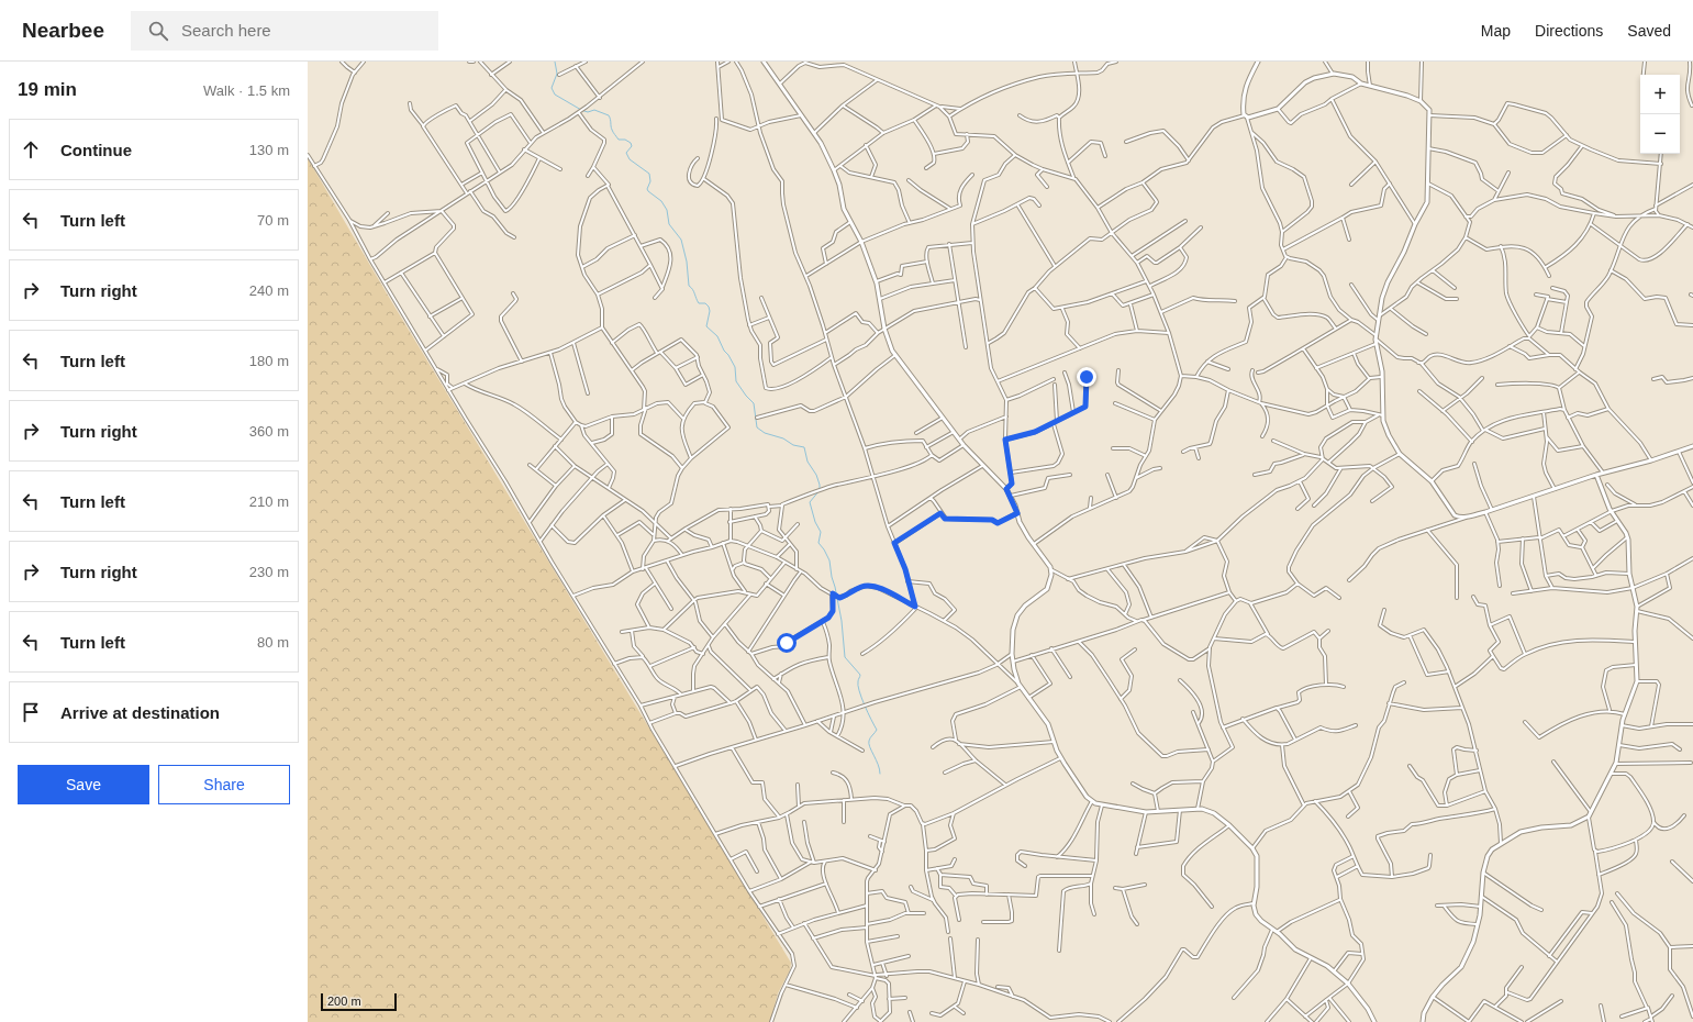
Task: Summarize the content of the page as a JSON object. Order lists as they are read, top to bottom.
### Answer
{
  "scale_bar": "200 m",
  "page": {
    "header": "Nearbee",
    "search": "Search here",
    "nav": ["Map", "Directions", "Saved"],
    "heading": ["19 min", "Walk · 1.5 km"],
    "map_buttons": ["+", "−"],
    "list": [
      ["Continue", "130 m"],
      ["Turn left", "70 m"],
      ["Turn right", "240 m"],
      ["Turn left", "180 m"],
      ["Turn right", "360 m"],
      ["Turn left", "210 m"],
      ["Turn right", "230 m"],
      ["Turn left", "80 m"],
      "Arrive at destination"
    ],
    "buttons": ["Save", "Share"],
    "scale": "200 m"
  }
}
